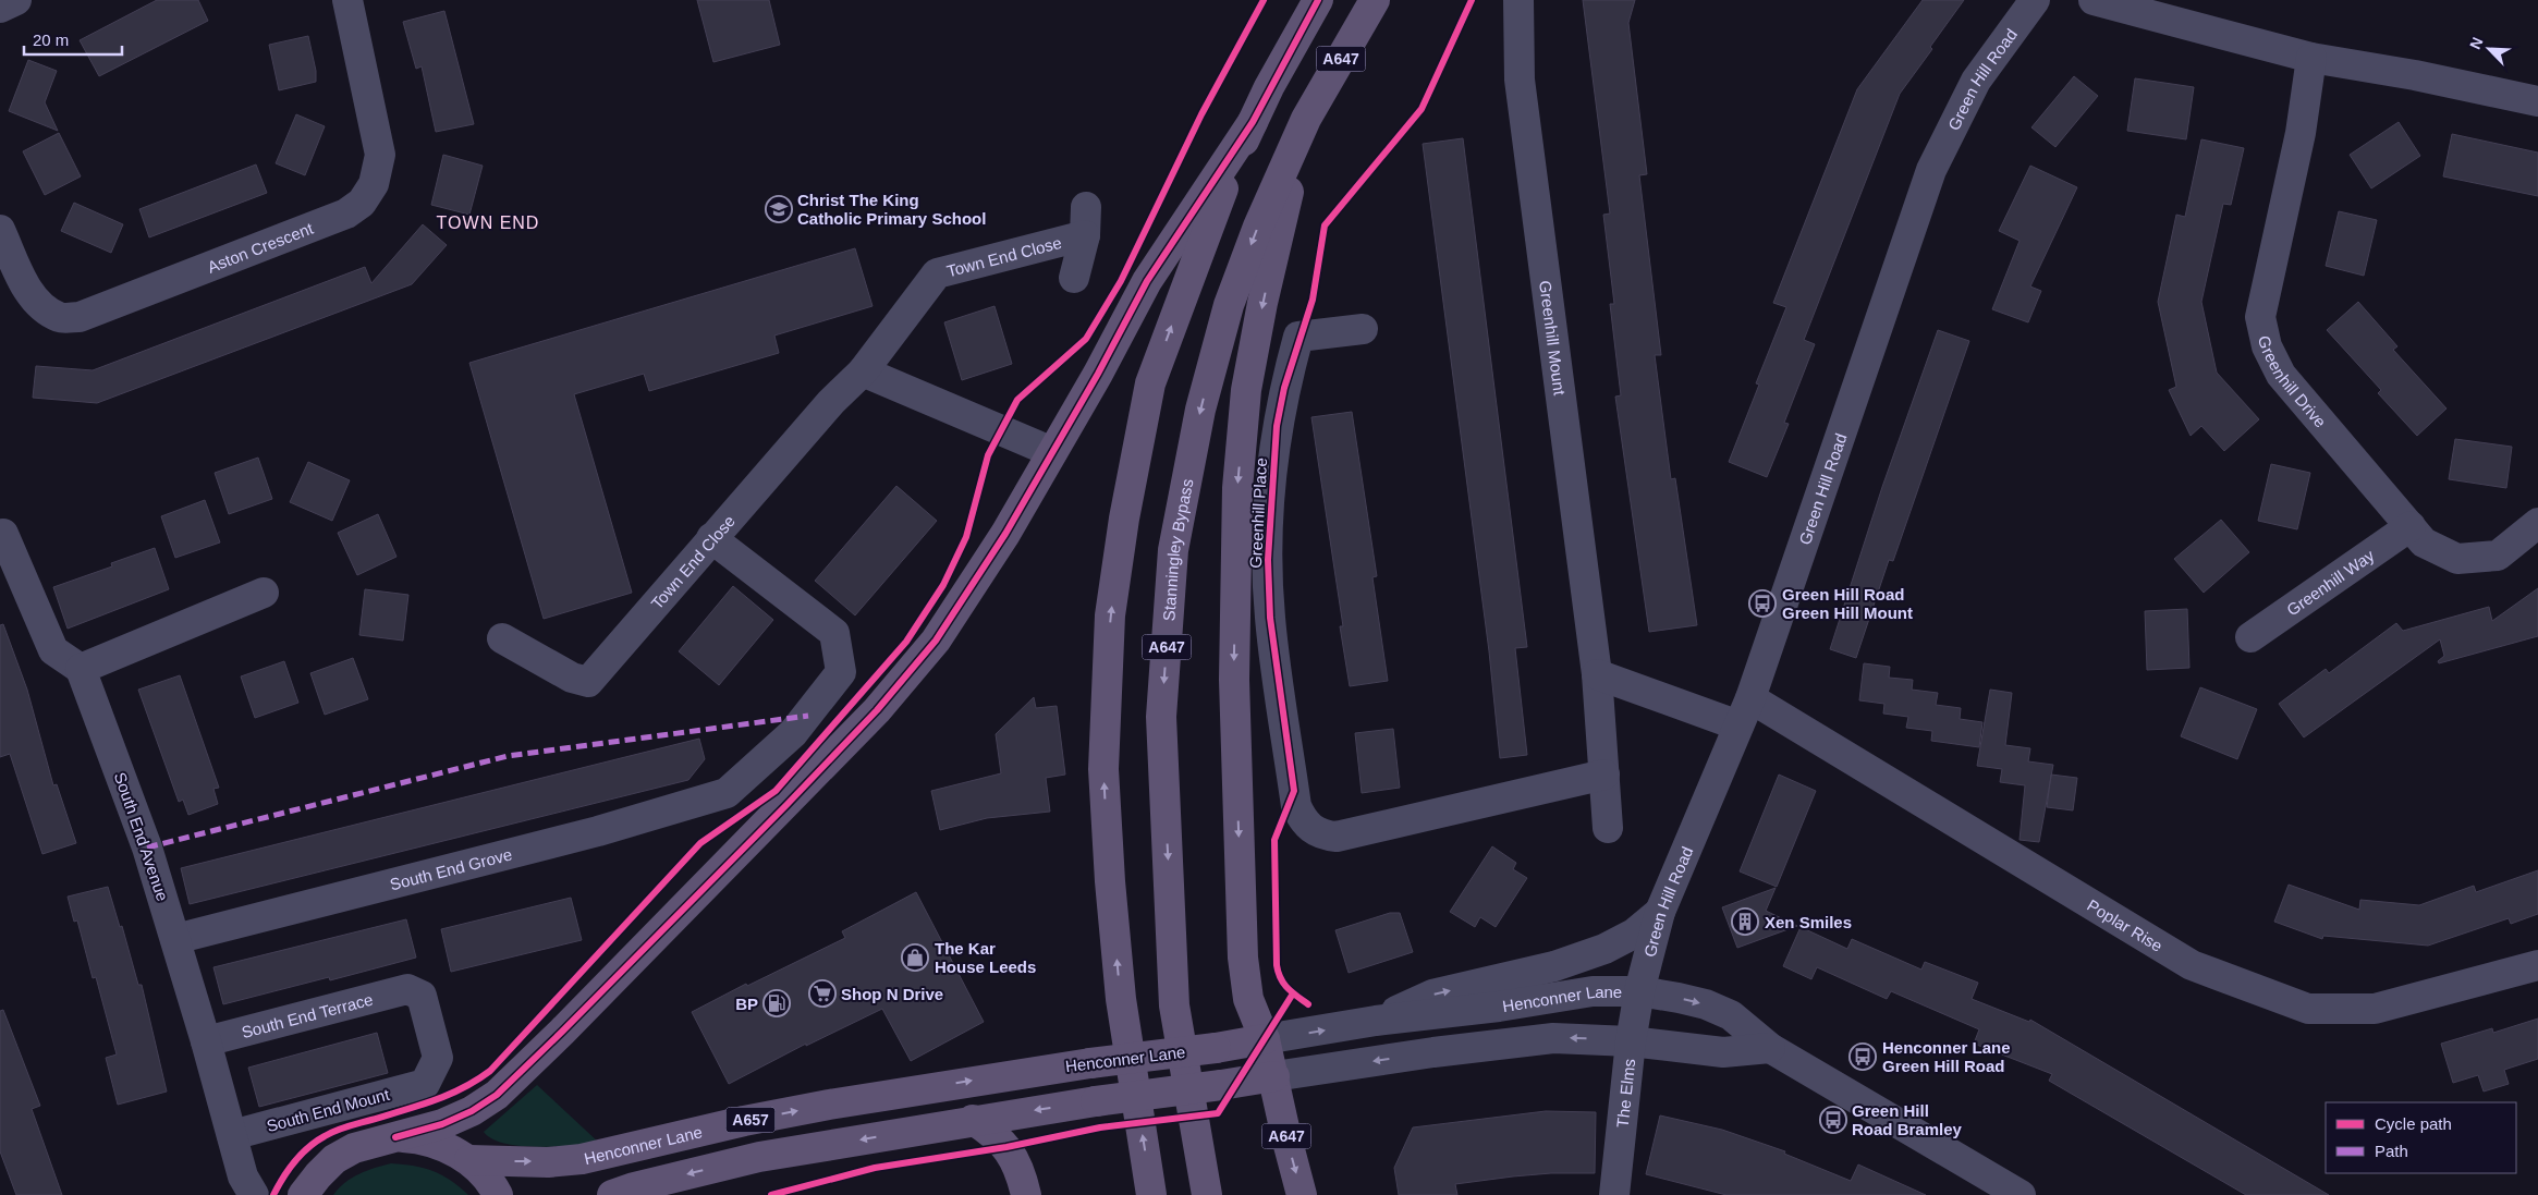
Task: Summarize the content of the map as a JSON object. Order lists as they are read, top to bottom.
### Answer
{
  "streets": {
    "main road": [
      "A647",
      "Stanningley Bypass",
      "Henconner Lane",
      "A657"
    ],
    "street": [
      "Green Hill Road",
      "Aston Crescent",
      "Town End Close",
      "Greenhill Mount",
      "Greenhill Drive",
      "Greenhill Place",
      "Greenhill Way",
      "South End Avenue",
      "South End Grove",
      "Poplar Rise",
      "South End Terrace",
      "The Elms",
      "South End Mount"
    ]
  },
  "crossings": [
    ["A647", "Stanningley Bypass"],
    ["A647", "Henconner Lane"],
    ["A647", "A657"],
    ["Green Hill Road", "Poplar Rise"],
    ["Green Hill Road", "Henconner Lane"],
    ["Green Hill Road", "The Elms"],
    ["Town End Close", "South End Grove"],
    ["Greenhill Mount", "Greenhill Place"],
    ["Greenhill Drive", "Greenhill Way"],
    ["South End Avenue", "South End Grove"],
    ["South End Avenue", "South End Terrace"],
    ["South End Avenue", "South End Mount"],
    ["Henconner Lane", "The Elms"],
    ["Henconner Lane", "A657"],
    ["South End Terrace", "South End Mount"]
  ],
  "one_way": ["Henconner Lane"],
  "districts": ["TOWN END"],
  "places": {
    "school or university": ["Christ The King Catholic Primary School"],
    "bus stop": ["Green Hill Road Green Hill Mount", "Henconner Lane Green Hill Road", "Green Hill Road Bramley"],
    "building": ["Xen Smiles"],
    "shop": ["The Kar House Leeds"],
    "supermarket": ["Shop N Drive"],
    "fuel station": ["BP"]
  },
  "legend": ["Cycle path", "Path"],
  "scale_bar": "20 m",
  "north": "top left"
}
